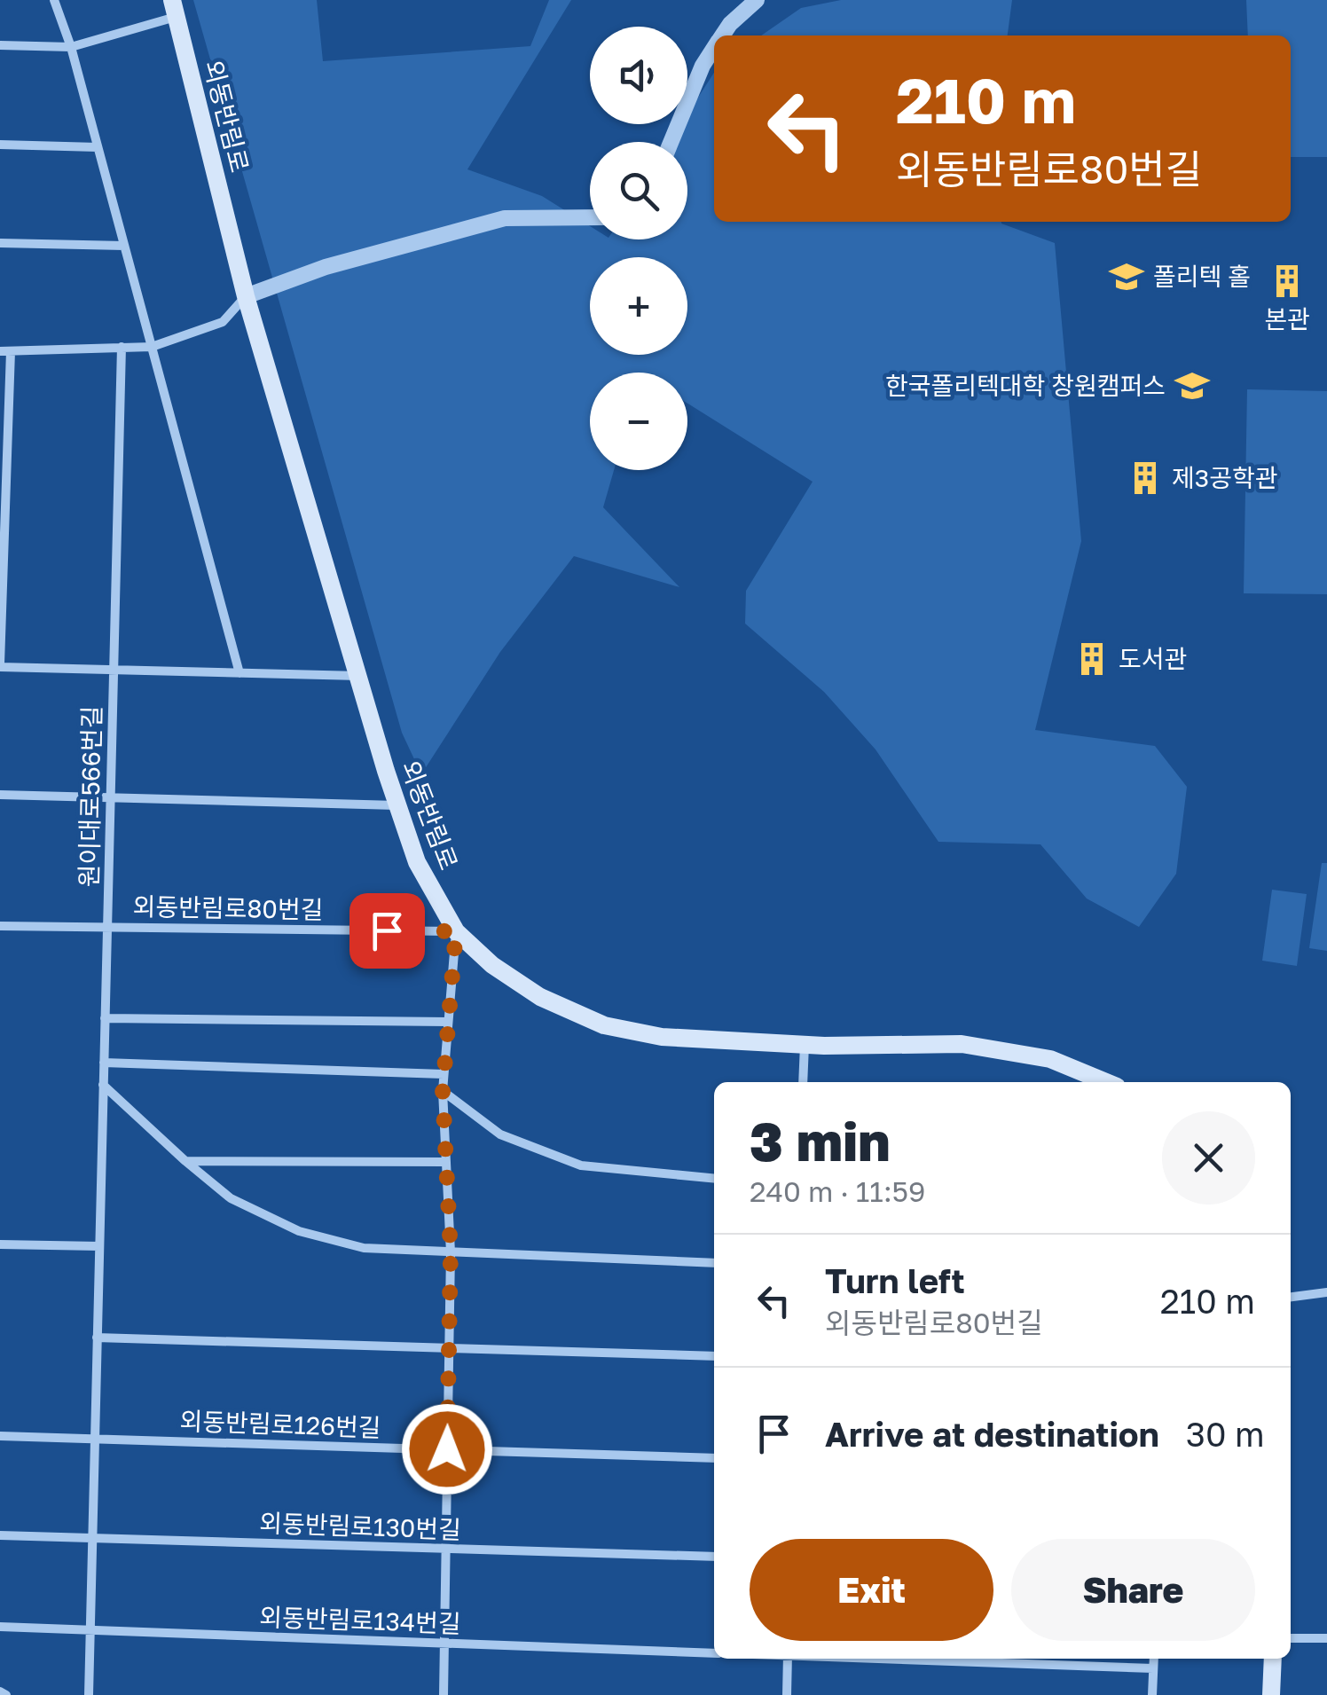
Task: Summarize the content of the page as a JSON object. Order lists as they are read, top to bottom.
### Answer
{
  "streets": {
    "main road": ["외동반림로"],
    "street": [
      "원이대로566번길",
      "외동반림로80번길",
      "외동반림로126번길",
      "외동반림로130번길",
      "외동반림로134번길"
    ]
  },
  "crossings": [
    ["외동반림로", "외동반림로80번길"],
    ["원이대로566번길", "외동반림로80번길"],
    ["원이대로566번길", "외동반림로126번길"],
    ["원이대로566번길", "외동반림로130번길"],
    ["원이대로566번길", "외동반림로134번길"]
  ],
  "places": {
    "school or university": ["폴리텍 홀", "한국폴리텍대학 창원캠퍼스"],
    "building": ["본관", "제3공학관", "도서관"]
  },
  "page": {
    "map_buttons": ["+", "−"],
    "turn": ["210 m", "외동반림로80번길"],
    "heading": ["3 min", "240 m · 11:59"],
    "list": [
      {
        "name": "Turn left",
        "note": "외동반림로80번길",
        "value": "210 m"
      },
      {
        "name": "Arrive at destination",
        "value": "30 m"
      }
    ],
    "buttons": ["Exit", "Share"]
  }
}
